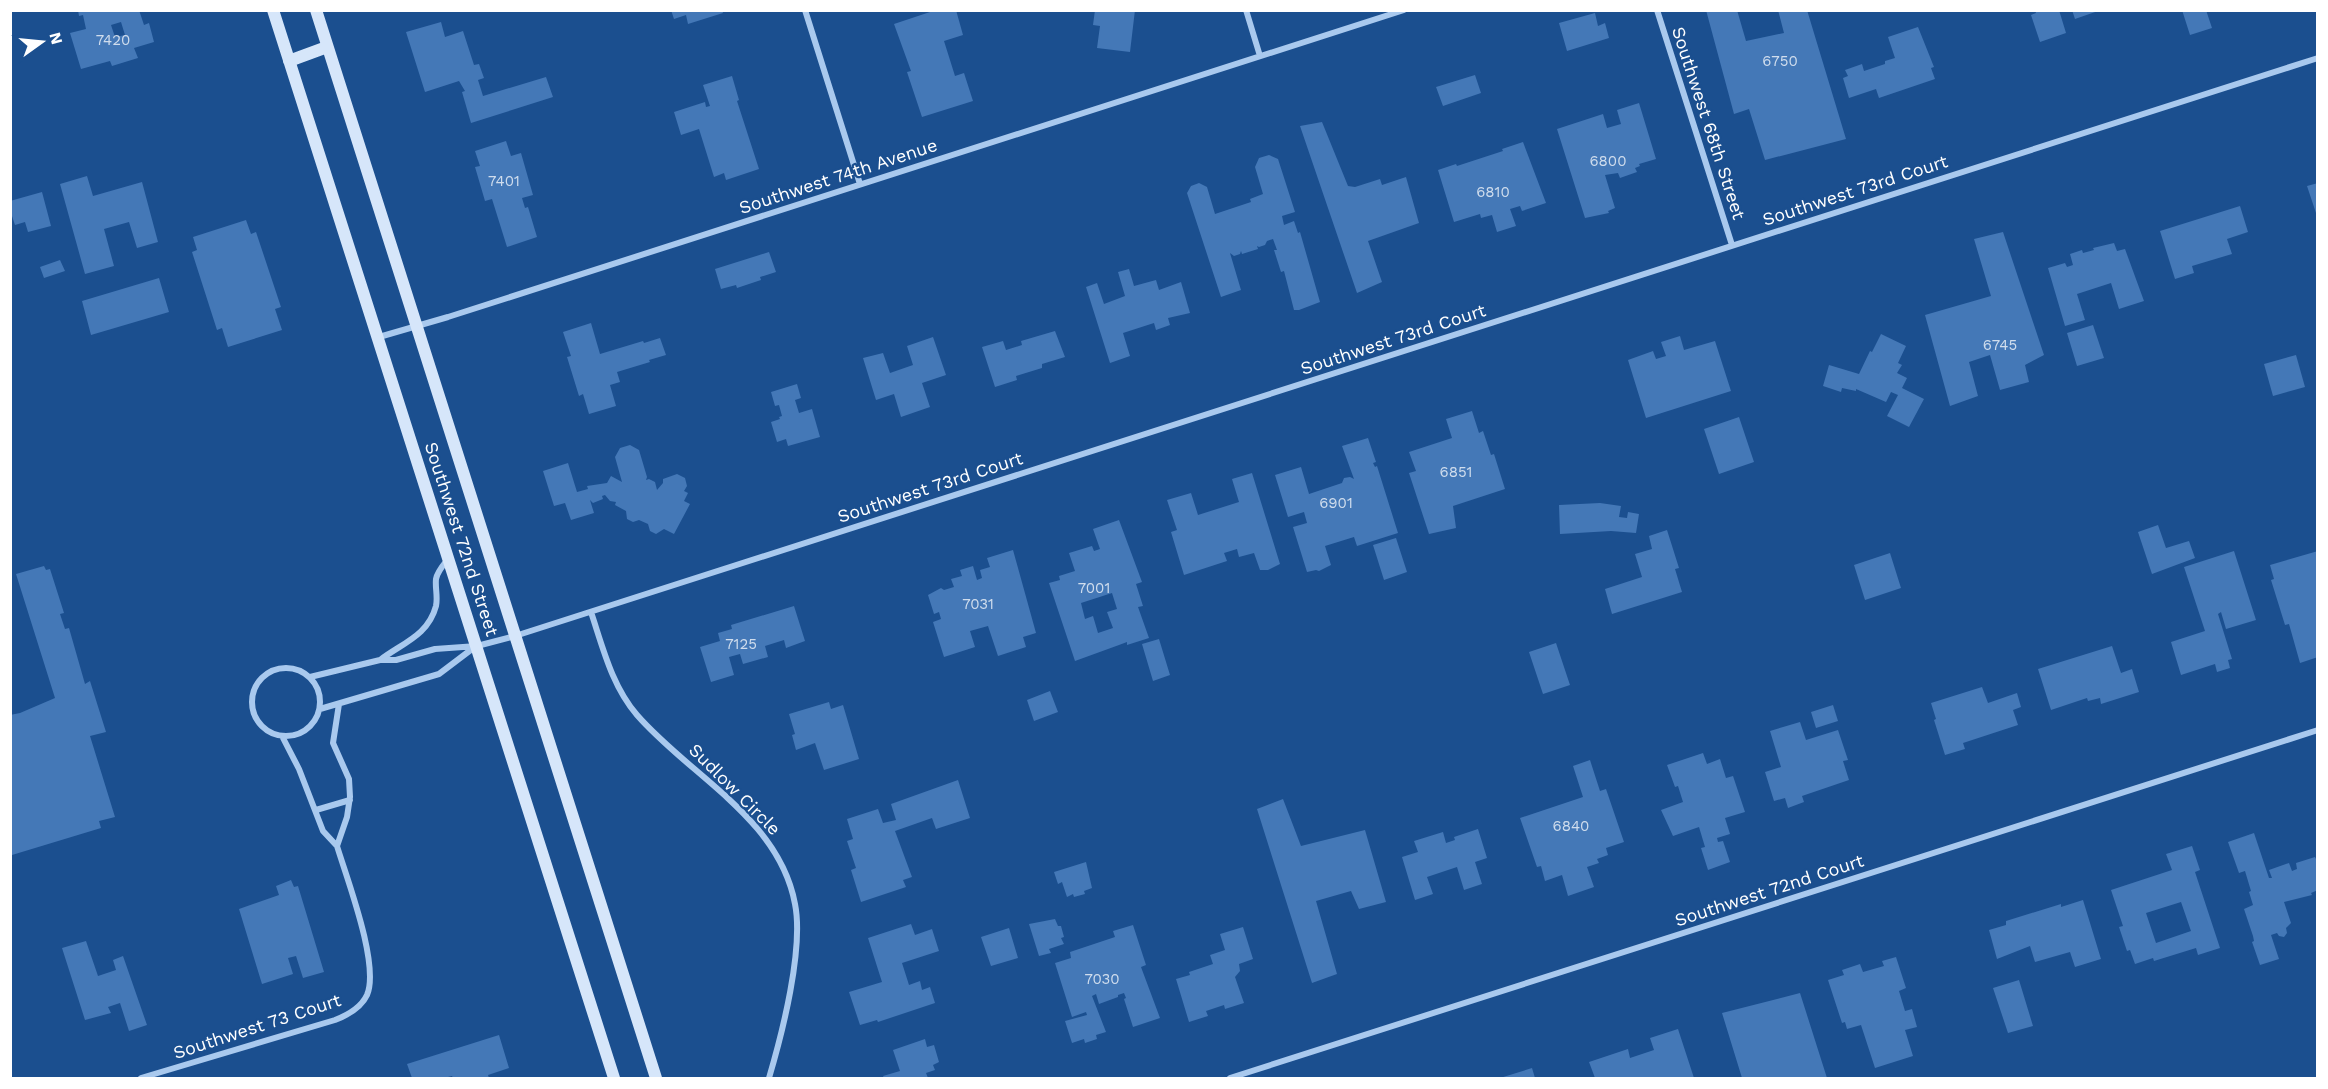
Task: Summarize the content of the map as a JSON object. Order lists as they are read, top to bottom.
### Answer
{
  "streets": {
    "main road": ["Southwest 72nd Street"],
    "street": [
      "Southwest 68th Street",
      "Southwest 74th Avenue",
      "Southwest 73rd Court",
      "Sudlow Circle",
      "Southwest 72nd Court",
      "Southwest 73 Court"
    ]
  },
  "crossings": [
    ["Southwest 68th Street", "Southwest 73rd Court"],
    ["Southwest 74th Avenue", "Southwest 72nd Street"],
    ["Southwest 73rd Court", "Southwest 72nd Street"],
    ["Southwest 73rd Court", "Sudlow Circle"]
  ],
  "house_numbers": [
    "7420",
    "6750",
    "6800",
    "7401",
    "6810",
    "6745",
    "6851",
    "6901",
    "7001",
    "7031",
    "7125",
    "6840",
    "7030"
  ],
  "north": "right"
}
